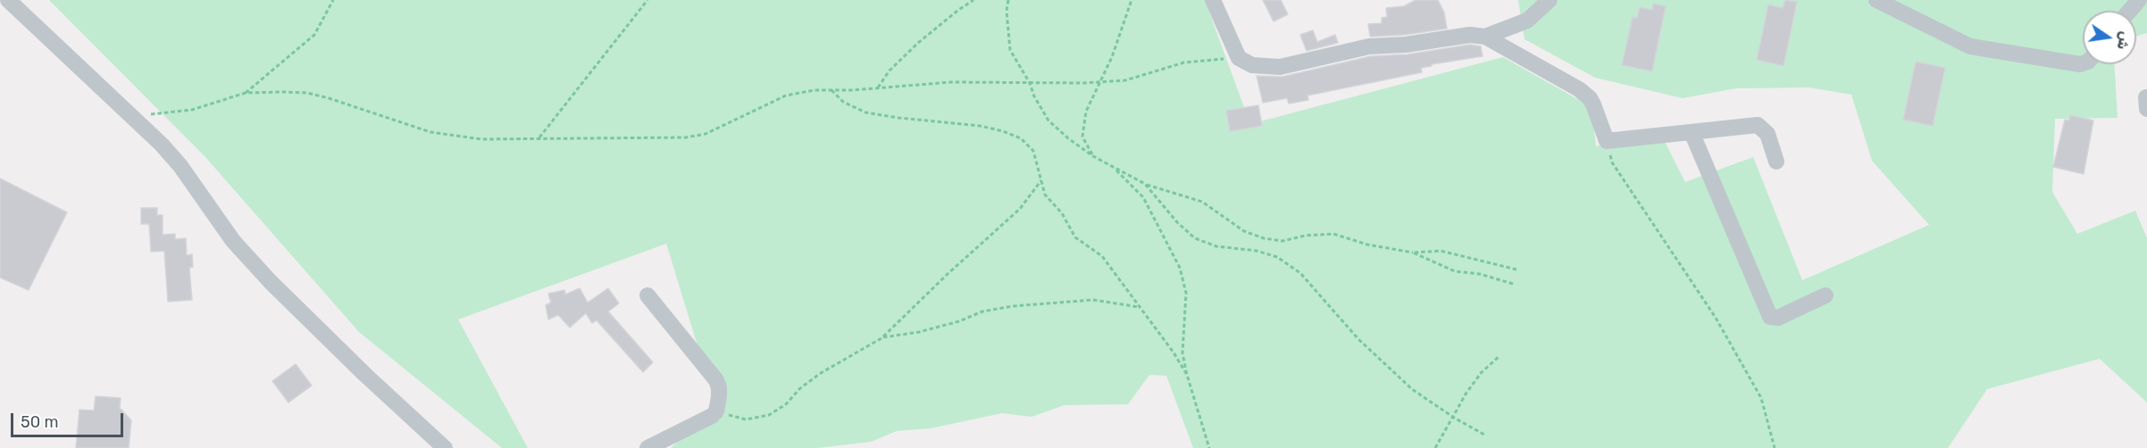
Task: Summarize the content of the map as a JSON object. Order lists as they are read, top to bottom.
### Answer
{
  "scale_bar": "50 m",
  "north": "right"
}
